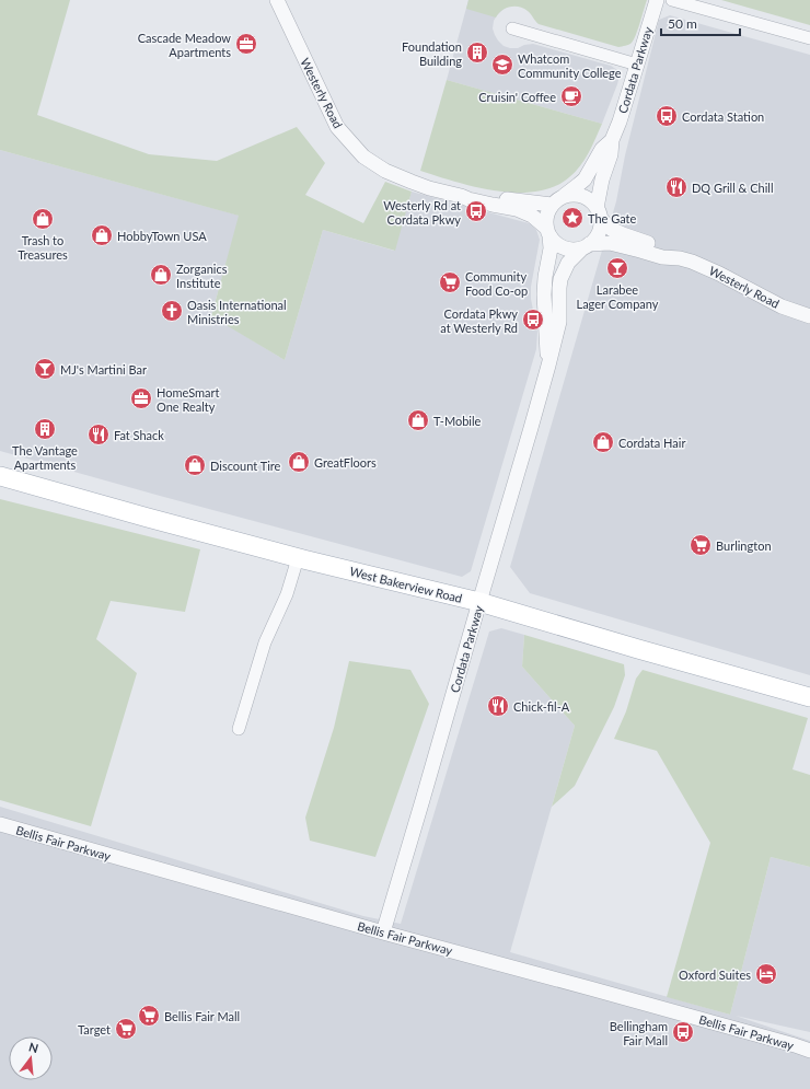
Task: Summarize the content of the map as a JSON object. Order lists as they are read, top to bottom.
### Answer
{
  "streets": {
    "main road": ["West Bakerview Road"],
    "street": ["Cordata Parkway", "Westerly Road", "Bellis Fair Parkway"]
  },
  "crossings": [
    ["Cordata Parkway", "Westerly Road"],
    ["Cordata Parkway", "West Bakerview Road"],
    ["Cordata Parkway", "Bellis Fair Parkway"]
  ],
  "places": {
    "office": ["Cascade Meadow Apartments", "HomeSmart One Realty"],
    "building": ["Foundation Building", "The Vantage Apartments"],
    "school or university": ["Whatcom Community College"],
    "cafe": ["Cruisin' Coffee"],
    "bus stop": [
      "Cordata Station",
      "Westerly Rd at Cordata Pkwy",
      "Cordata Pkwy at Westerly Rd",
      "Bellingham Fair Mall"
    ],
    "restaurant": ["DQ Grill & Chill", "Fat Shack", "Chick-fil-A"],
    "place": ["The Gate"],
    "shop": [
      "Trash to Treasures",
      "HobbyTown USA",
      "Zorganics Institute",
      "T-Mobile",
      "Cordata Hair",
      "GreatFloors",
      "Discount Tire"
    ],
    "bar": ["Larabee Lager Company", "MJ's Martini Bar"],
    "supermarket": [
      "Community Food Co-op",
      "Burlington",
      "Bellis Fair Mall",
      "Target"
    ],
    "church": ["Oasis International Ministries"],
    "hotel": ["Oxford Suites"]
  },
  "scale_bar": "50 m",
  "north": "top"
}
